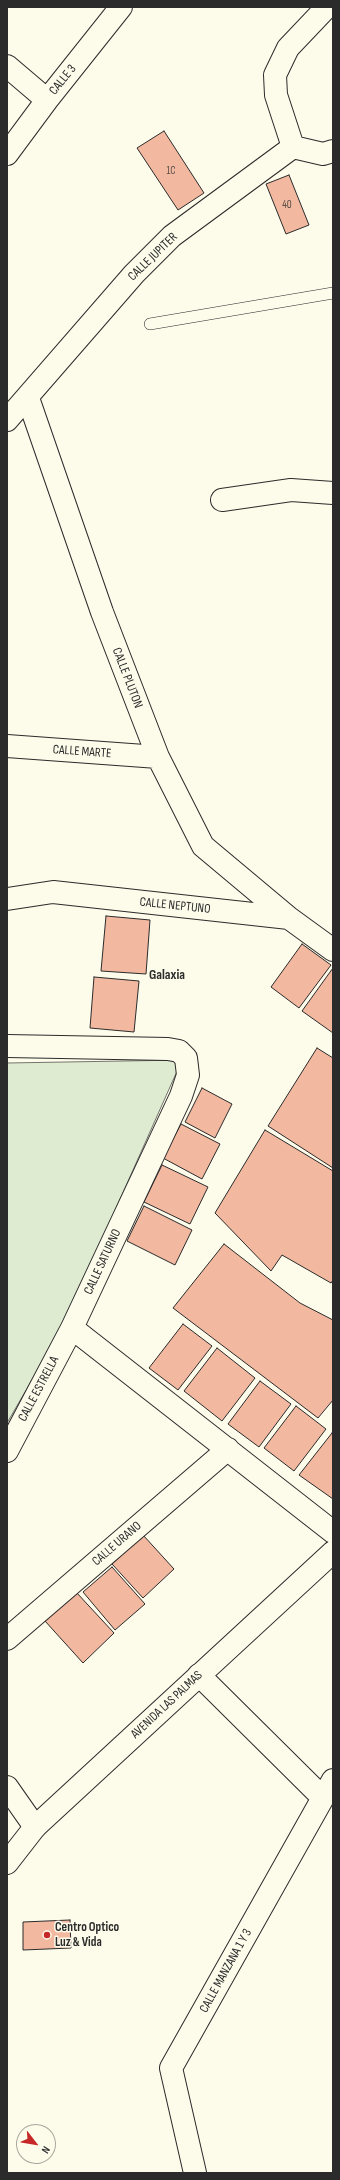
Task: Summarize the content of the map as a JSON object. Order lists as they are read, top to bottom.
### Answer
{
  "streets": {
    "street": [
      "CALLE 3",
      "CALLE JUPITER",
      "CALLE PLUTON",
      "CALLE MARTE",
      "CALLE NEPTUNO",
      "CALLE SATURNO",
      "CALLE ESTRELLA",
      "CALLE URANO",
      "AVENIDA LAS PALMAS",
      "CALLE MANZANA 1 Y 3"
    ]
  },
  "crossings": [
    ["CALLE JUPITER", "CALLE PLUTON"],
    ["CALLE PLUTON", "CALLE MARTE"],
    ["CALLE PLUTON", "CALLE NEPTUNO"],
    ["CALLE SATURNO", "CALLE ESTRELLA"]
  ],
  "districts": ["Galaxia"],
  "places": ["Centro Optico Luz & Vida"],
  "house_numbers": ["1C", "40"],
  "north": "bottom right"
}
